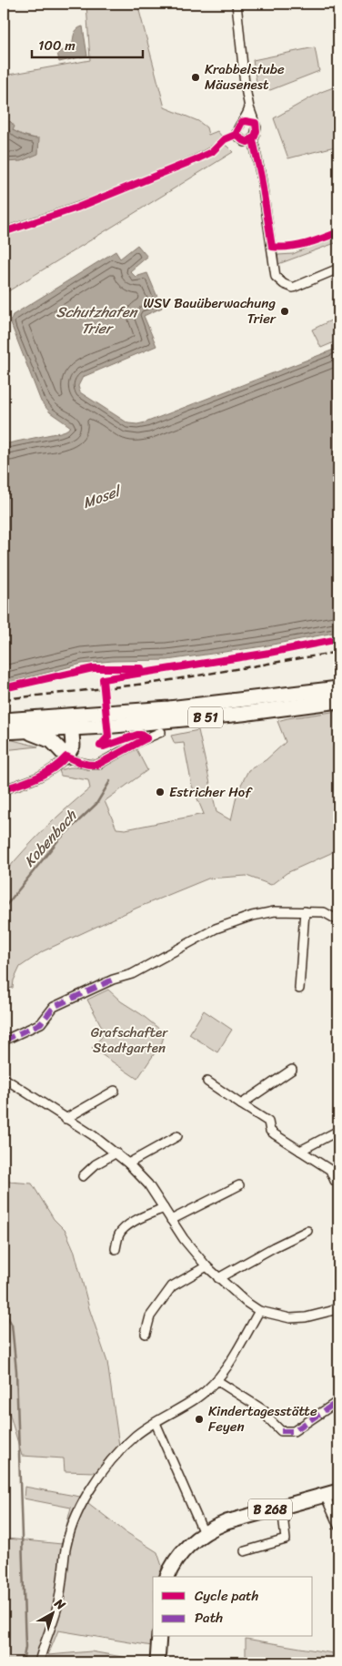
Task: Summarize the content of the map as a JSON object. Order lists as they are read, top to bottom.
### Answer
{
  "streets": {
    "main road": ["B 51", "B 268"]
  },
  "water": ["Schutzhafen Trier", "Mosel", "Kobenbach"],
  "parks": ["Grafschafter Stadtgarten"],
  "places": [
    "Krabbelstube Mäusenest",
    "WSV Bauüberwachung Trier",
    "Estricher Hof",
    "Kindertagesstätte Feyen"
  ],
  "legend": ["Cycle path", "Path"],
  "scale_bar": "100 m",
  "north": "top right"
}
